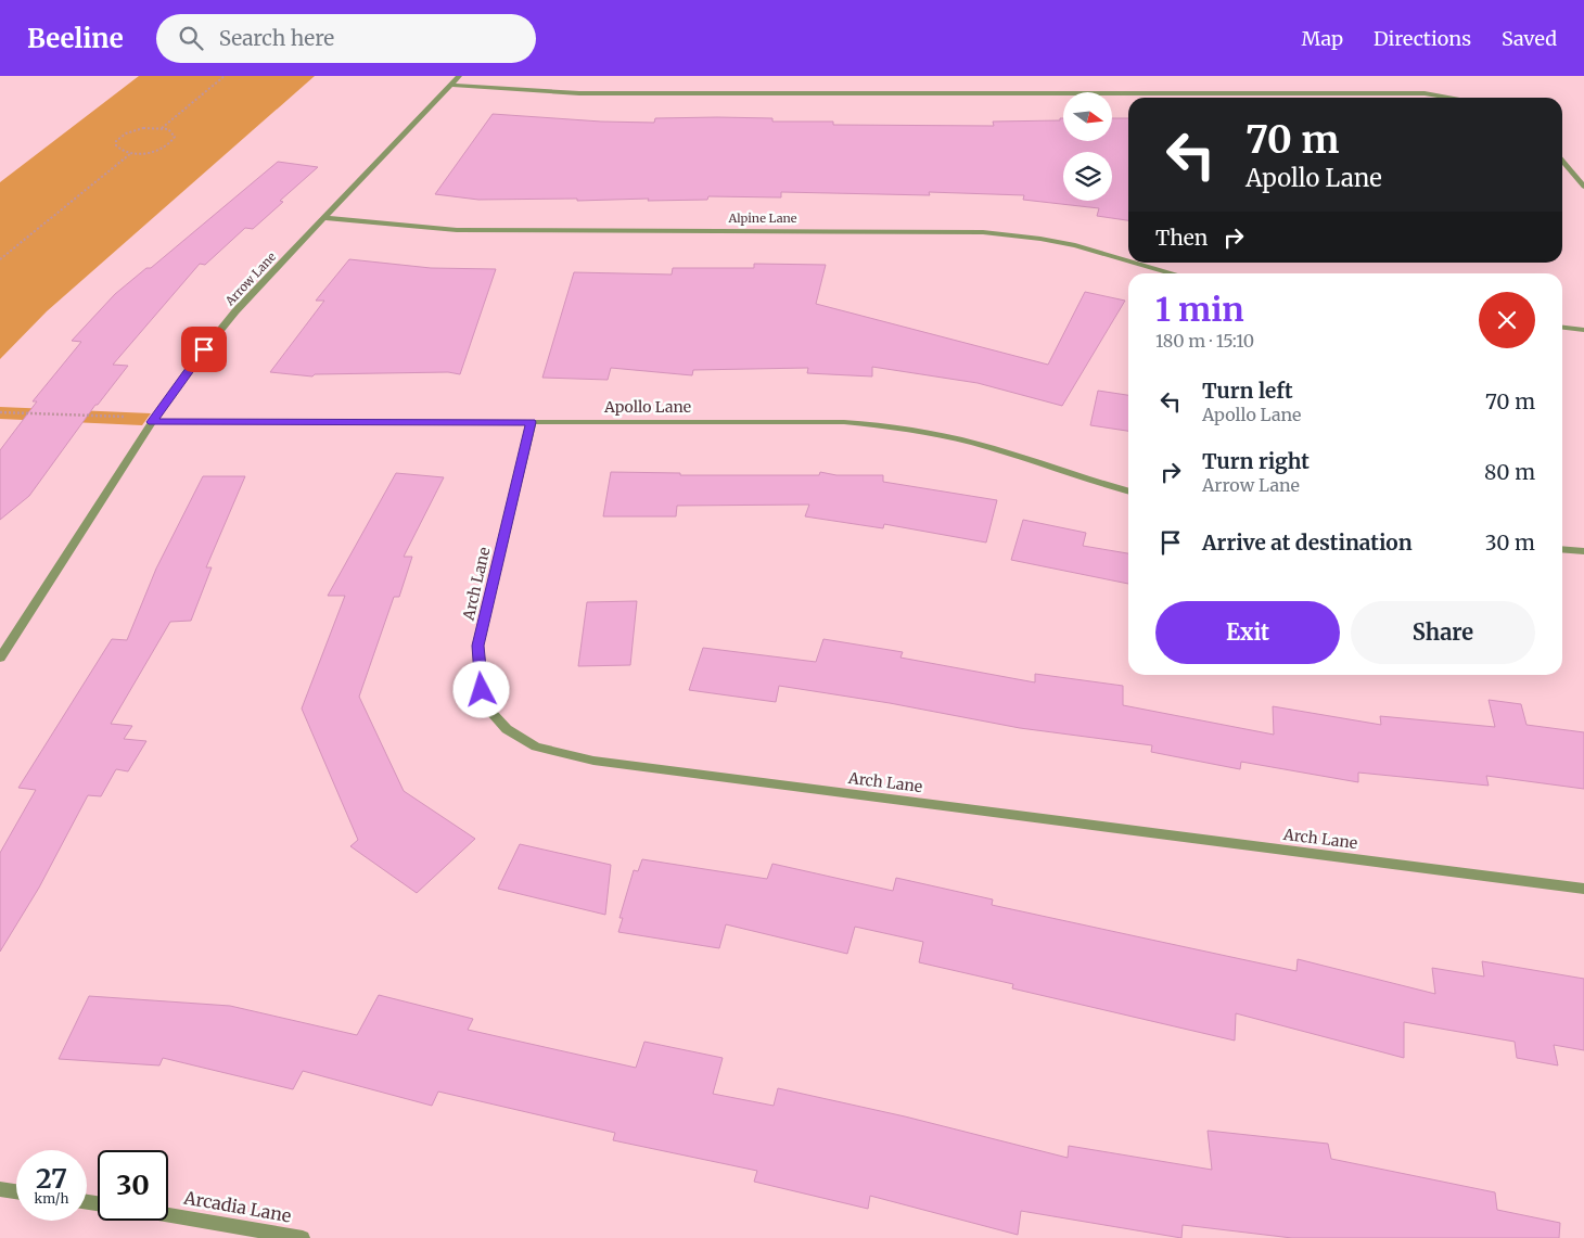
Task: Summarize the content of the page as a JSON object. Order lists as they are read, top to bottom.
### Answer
{
  "streets": {
    "street": [
      "Alpine Lane",
      "Arrow Lane",
      "Apollo Lane",
      "Arch Lane",
      "Arcadia Lane"
    ]
  },
  "crossings": [
    ["Alpine Lane", "Arrow Lane"],
    ["Arrow Lane", "Apollo Lane"],
    ["Apollo Lane", "Arch Lane"]
  ],
  "north": "right",
  "page": {
    "header": "Beeline",
    "search": "Search here",
    "nav": ["Map", "Directions", "Saved"],
    "turn": ["70 m", "Apollo Lane"],
    "then": "Then",
    "heading": ["1 min", "180 m · 15:10"],
    "list": [
      {
        "name": "Turn left",
        "note": "Apollo Lane",
        "value": "70 m"
      },
      {
        "name": "Turn right",
        "note": "Arrow Lane",
        "value": "80 m"
      },
      {
        "name": "Arrive at destination",
        "value": "30 m"
      }
    ],
    "buttons": ["Exit", "Share"],
    "speed": "27 km/h",
    "limit": "30"
  }
}
